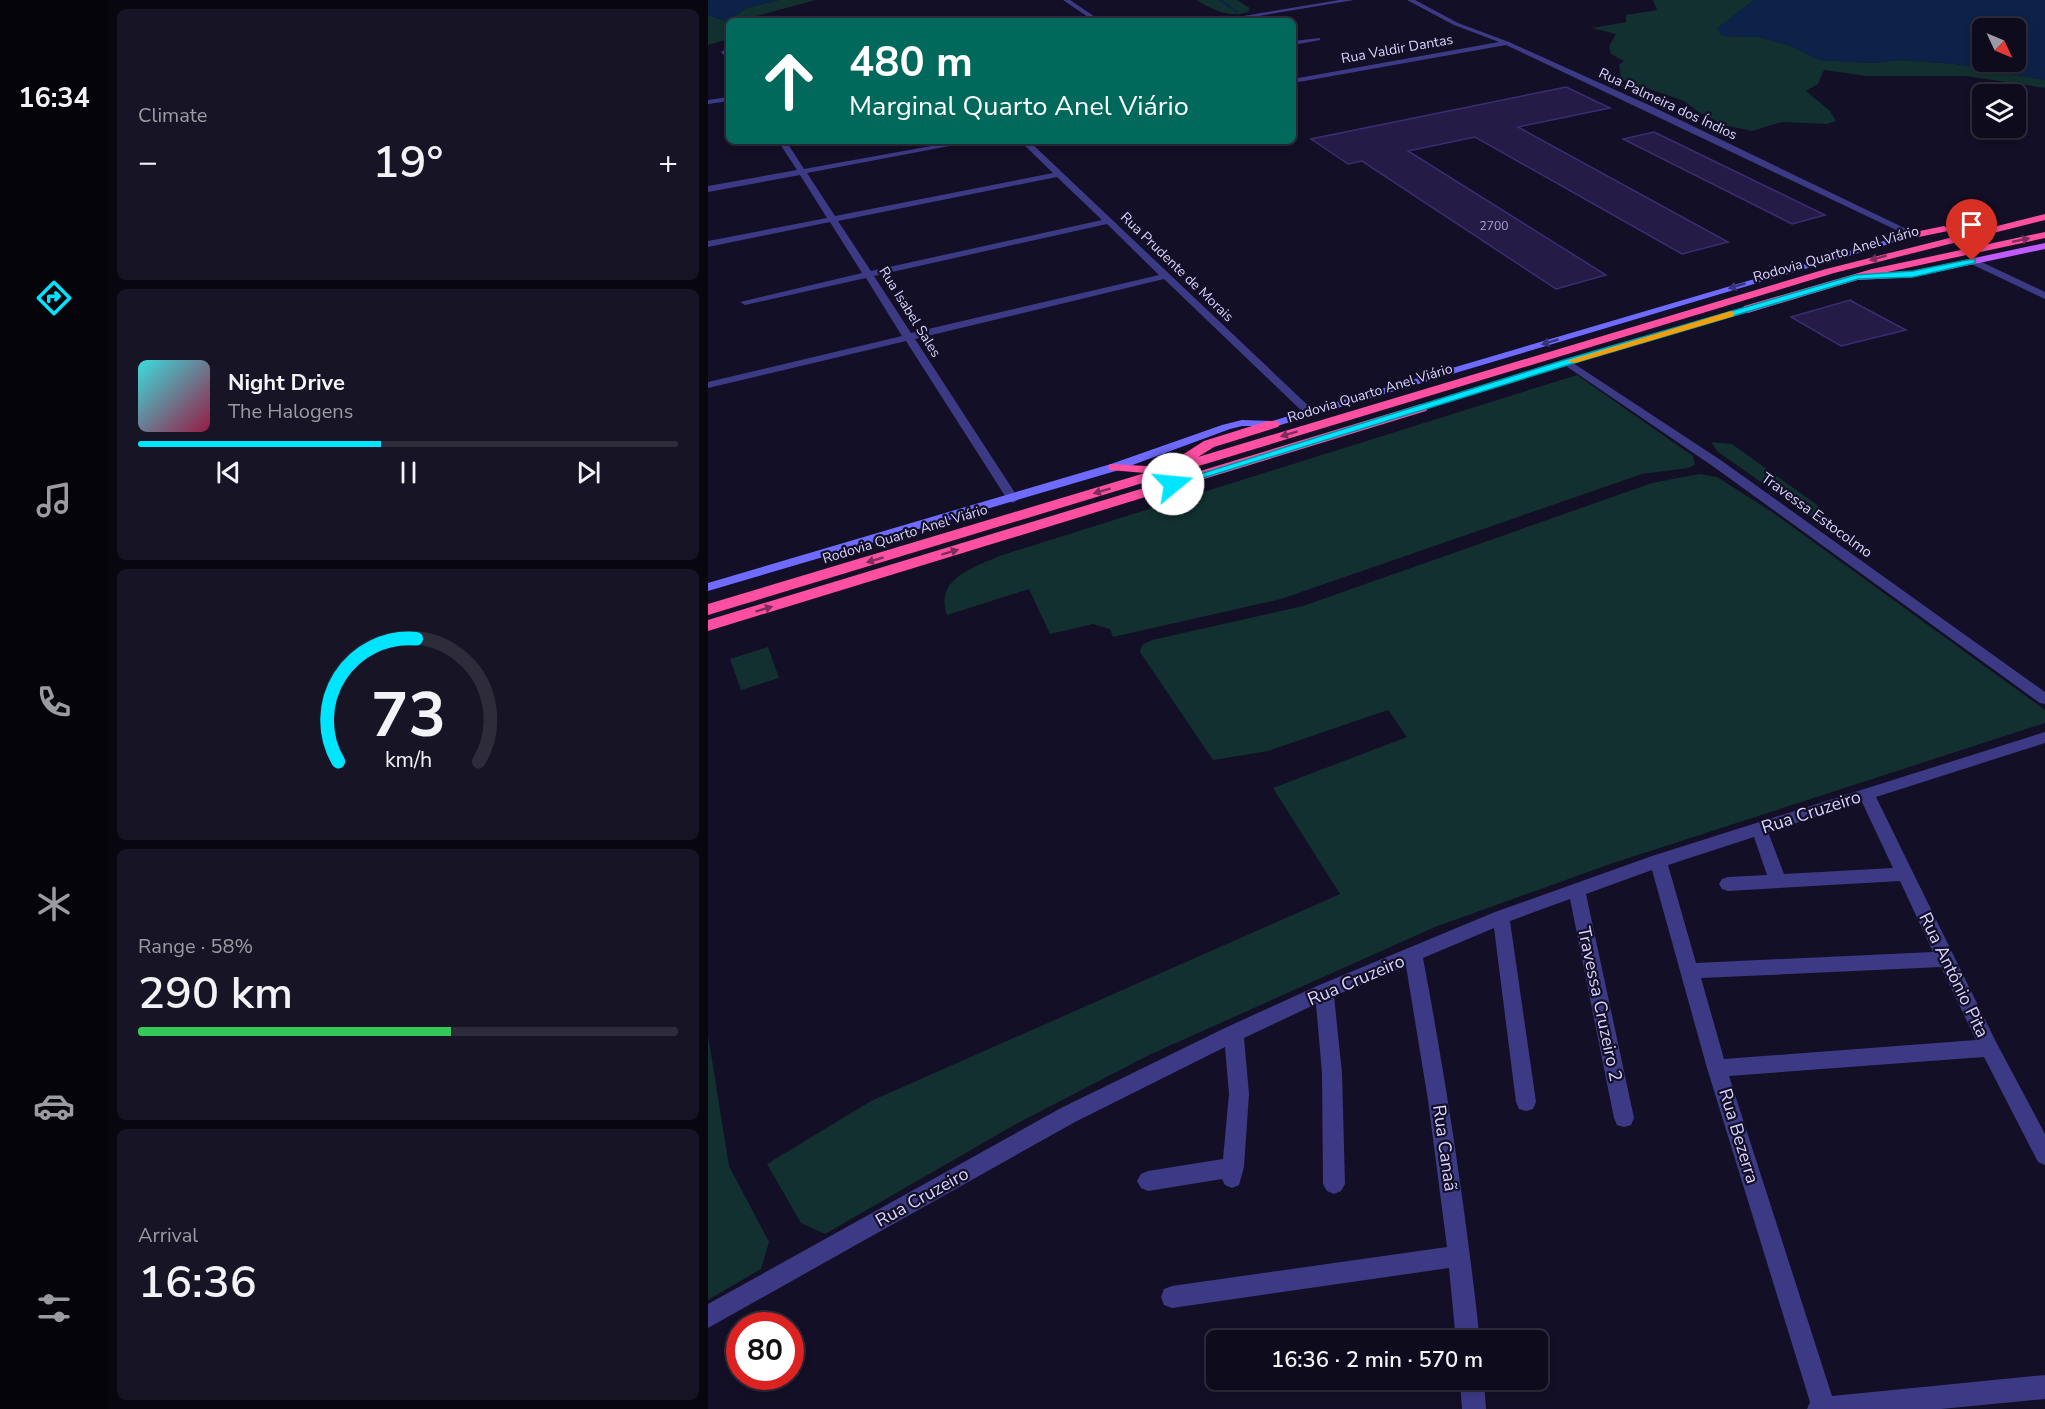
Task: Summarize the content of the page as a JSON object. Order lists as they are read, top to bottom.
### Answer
{
  "streets": {
    "highway": ["Rodovia Quarto Anel Viário"],
    "street": [
      "Rua Valdir Dantas",
      "Rua Palmeira dos Índios",
      "Rua Prudente de Morais",
      "Rua Isabel Sales",
      "Travessa Estocolmo",
      "Rua Cruzeiro",
      "Rua Antônio Pita",
      "Travessa Cruzeiro 2",
      "Rua Bezerra",
      "Rua Canaã"
    ]
  },
  "crossings": [
    ["Rua Valdir Dantas", "Rua Palmeira dos Índios"],
    ["Rodovia Quarto Anel Viário", "Travessa Estocolmo"],
    ["Rua Cruzeiro", "Rua Antônio Pita"],
    ["Rua Cruzeiro", "Travessa Cruzeiro 2"],
    ["Rua Cruzeiro", "Rua Bezerra"],
    ["Rua Cruzeiro", "Rua Canaã"]
  ],
  "house_numbers": ["2700"],
  "north": "bottom right",
  "page": {
    "tabs": "16:34",
    "tile": [
      "Climate",
      ["Range · 58%", "290 km"],
      ["Arrival", "16:36"]
    ],
    "turn": ["480 m", "Marginal Quarto Anel Viário"],
    "heat": ["−", "19°", "+"],
    "song": ["Night Drive", "The Halogens"],
    "limit": "80",
    "trip": "16:36 · 2 min · 570 m",
    "gauge": ["73", "km/h"]
  }
}
